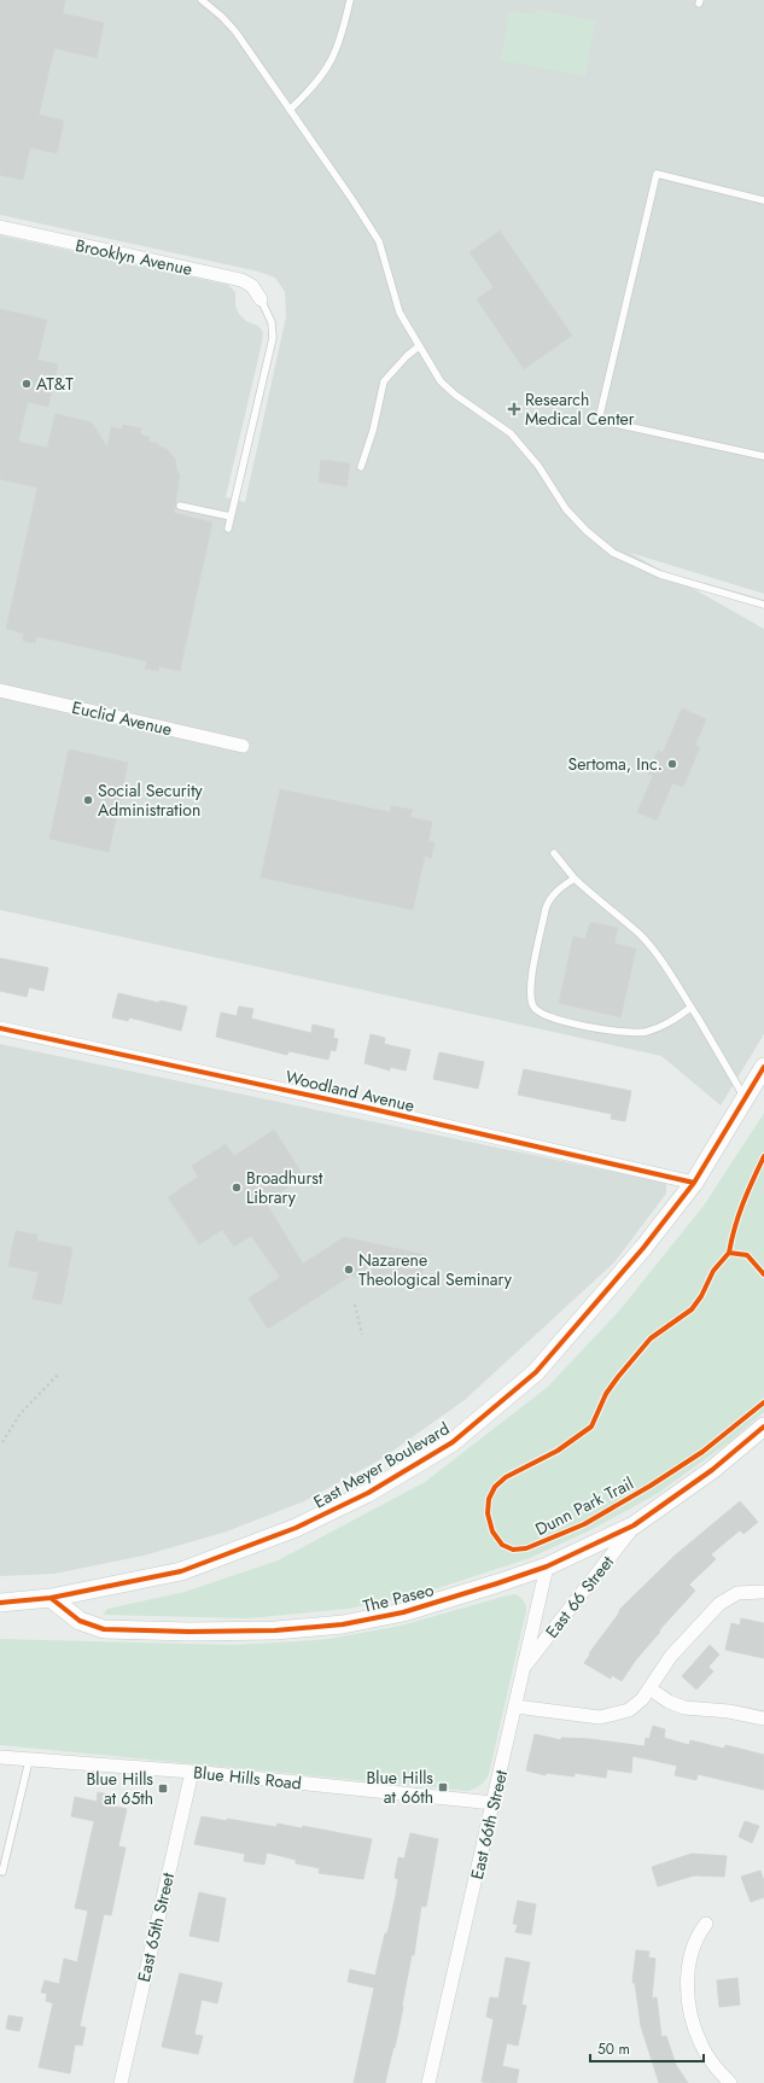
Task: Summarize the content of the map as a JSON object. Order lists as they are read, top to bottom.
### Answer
{
  "streets": {
    "main road": ["East Meyer Boulevard", "The Paseo"],
    "street": [
      "Brooklyn Avenue",
      "Euclid Avenue",
      "Woodland Avenue",
      "East 66 Street",
      "Blue Hills Road",
      "East 66th Street",
      "East 65th Street"
    ],
    "cycle path": ["Dunn Park Trail"]
  },
  "crossings": [
    ["Woodland Avenue", "East Meyer Boulevard"],
    ["East Meyer Boulevard", "The Paseo"],
    ["East 66 Street", "The Paseo"],
    ["East 66 Street", "East 66th Street"],
    ["The Paseo", "East 66th Street"],
    ["Blue Hills Road", "East 66th Street"],
    ["Blue Hills Road", "East 65th Street"]
  ],
  "places": {
    "other": [
      "AT&T",
      "Sertoma, Inc.",
      "Social Security Administration",
      "Broadhurst Library",
      "Nazarene Theological Seminary"
    ],
    "health": ["Research Medical Center"],
    "transit": ["Blue Hills at 66th", "Blue Hills at 65th"]
  },
  "scale_bar": "50 m"
}
